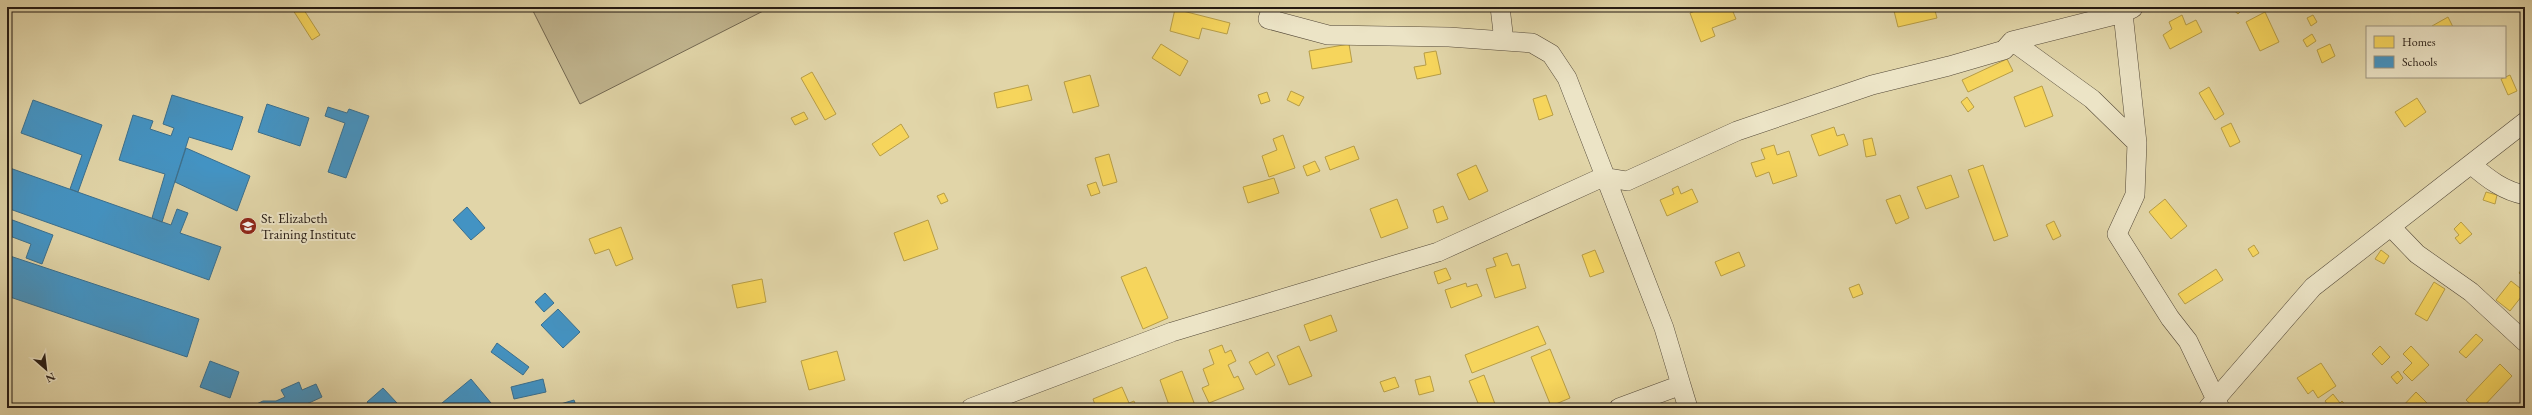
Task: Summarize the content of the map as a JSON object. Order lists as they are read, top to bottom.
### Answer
{
  "places": {
    "school or university": ["St. Elizabeth Training Institute"]
  },
  "legend": ["Homes", "Schools"],
  "north": "bottom right"
}
